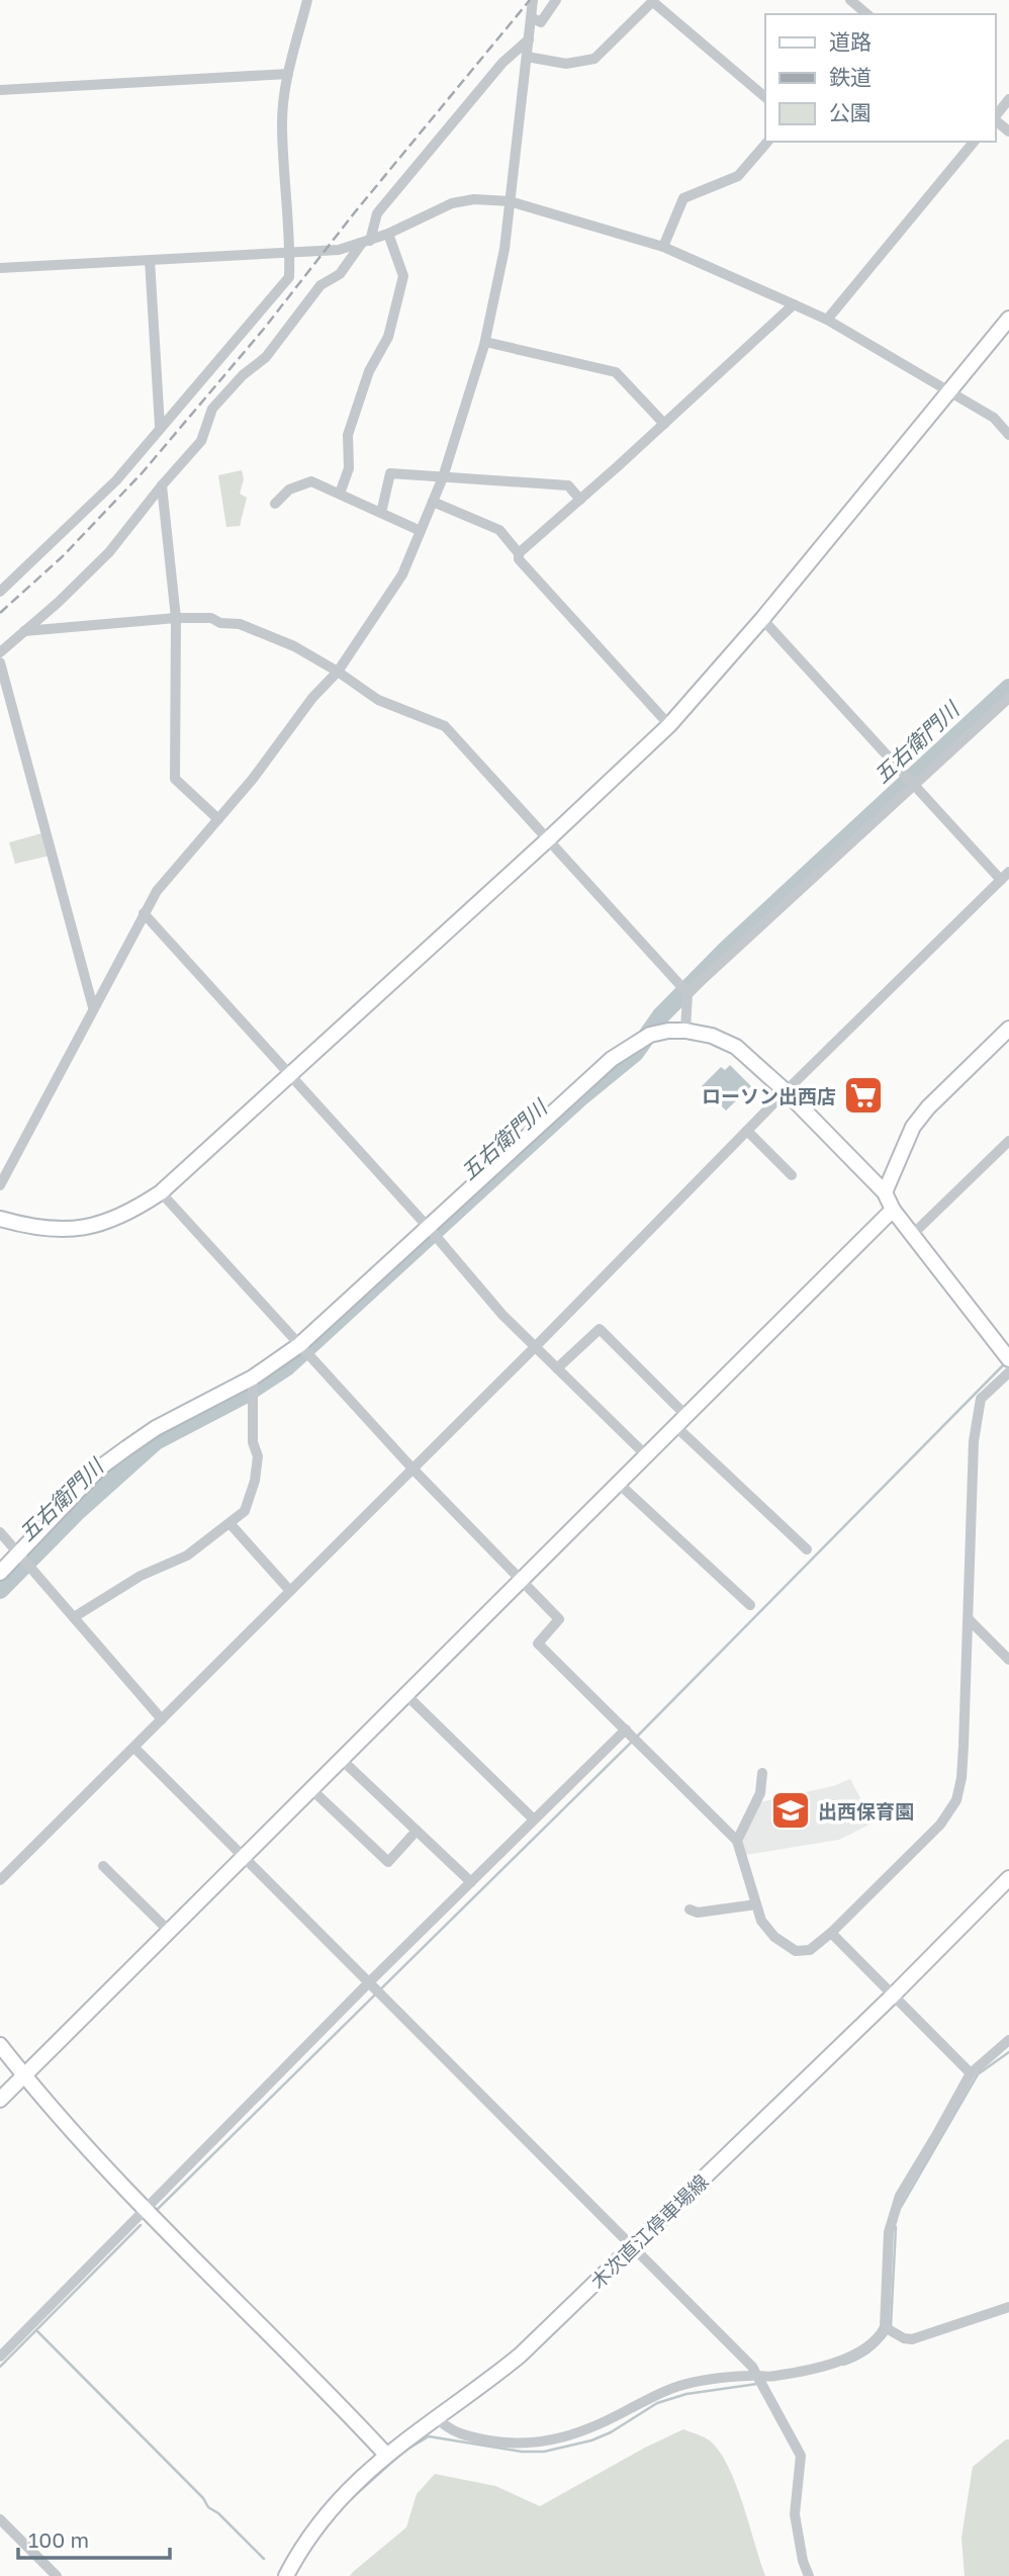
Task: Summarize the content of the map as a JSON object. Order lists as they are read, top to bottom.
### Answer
{
  "streets": {
    "street": ["木次直江停車場線"]
  },
  "water": ["五右衛門川"],
  "places": {
    "supermarket": ["ローソン出西店"],
    "school or university": ["出西保育園"]
  },
  "legend": ["道路", "鉄道", "公園"],
  "scale_bar": "100 m"
}
